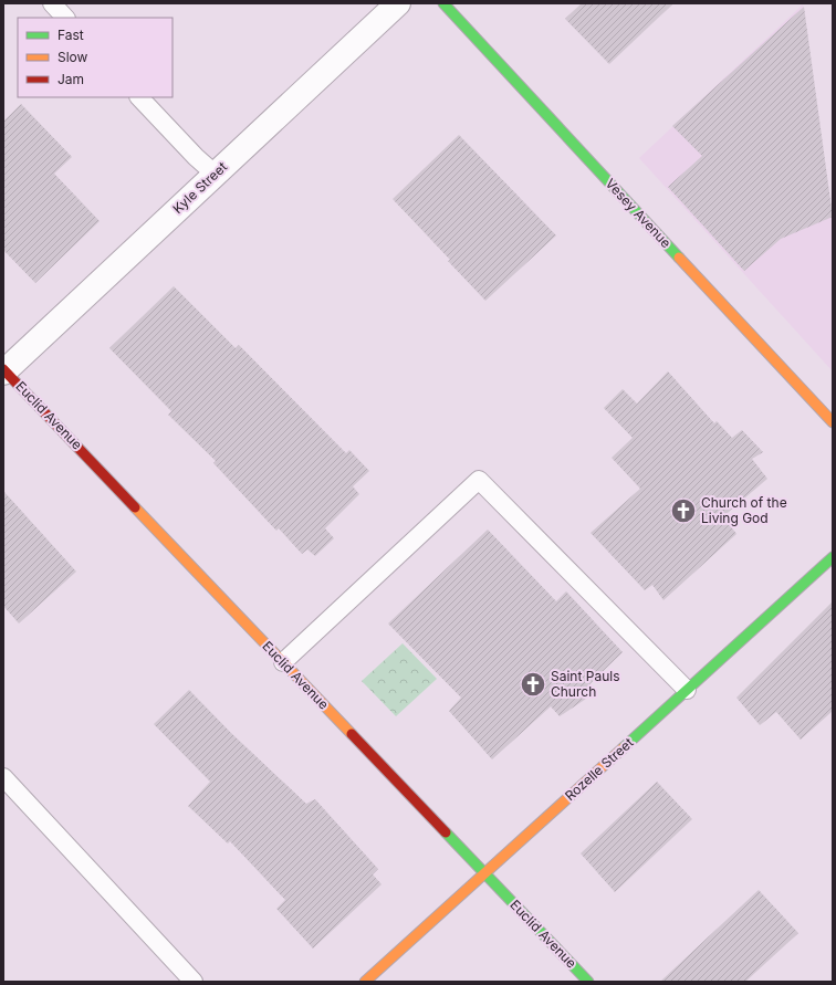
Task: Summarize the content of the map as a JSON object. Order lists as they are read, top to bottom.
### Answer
{
  "streets": {
    "street": [
      "Kyle Street",
      "Vesey Avenue",
      "Euclid Avenue",
      "Rozelle Street"
    ]
  },
  "crossings": [
    ["Kyle Street", "Euclid Avenue"],
    ["Euclid Avenue", "Rozelle Street"]
  ],
  "places": {
    "church": ["Church of the Living God", "Saint Pauls Church"]
  },
  "legend": ["Fast", "Slow", "Jam"]
}
